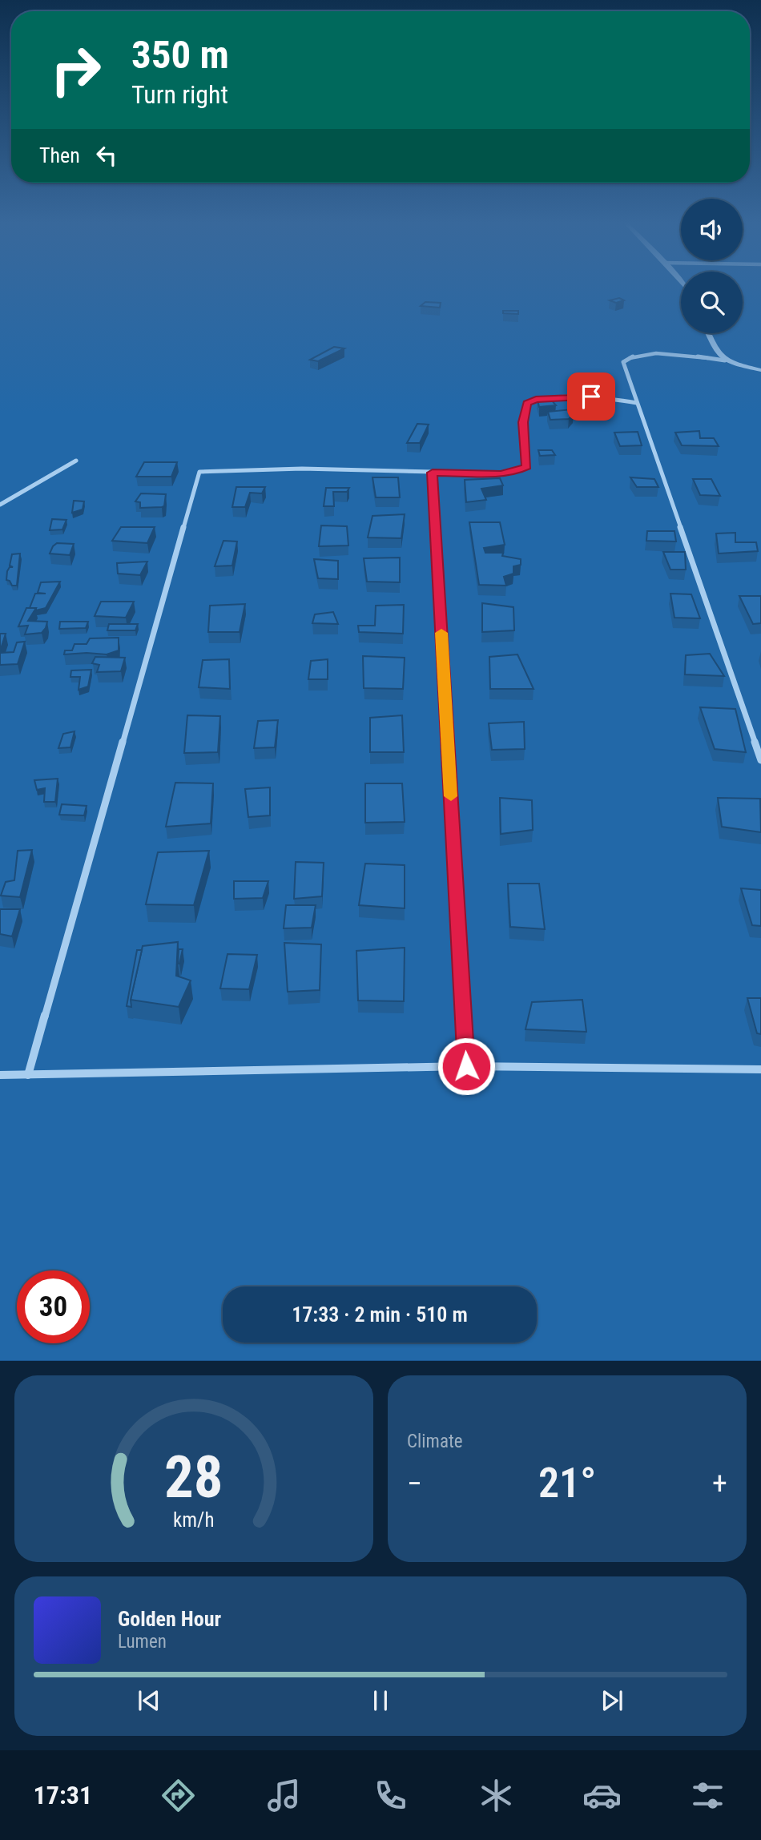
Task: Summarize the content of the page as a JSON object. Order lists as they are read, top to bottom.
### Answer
{
  "page": {
    "turn": ["350 m", "Turn right"],
    "then": "Then",
    "limit": "30",
    "trip": "17:33 · 2 min · 510 m",
    "tile": "Climate",
    "heat": ["−", "21°", "+"],
    "song": ["Golden Hour", "Lumen"],
    "tabs": "17:31",
    "gauge": ["28", "km/h"]
  }
}
